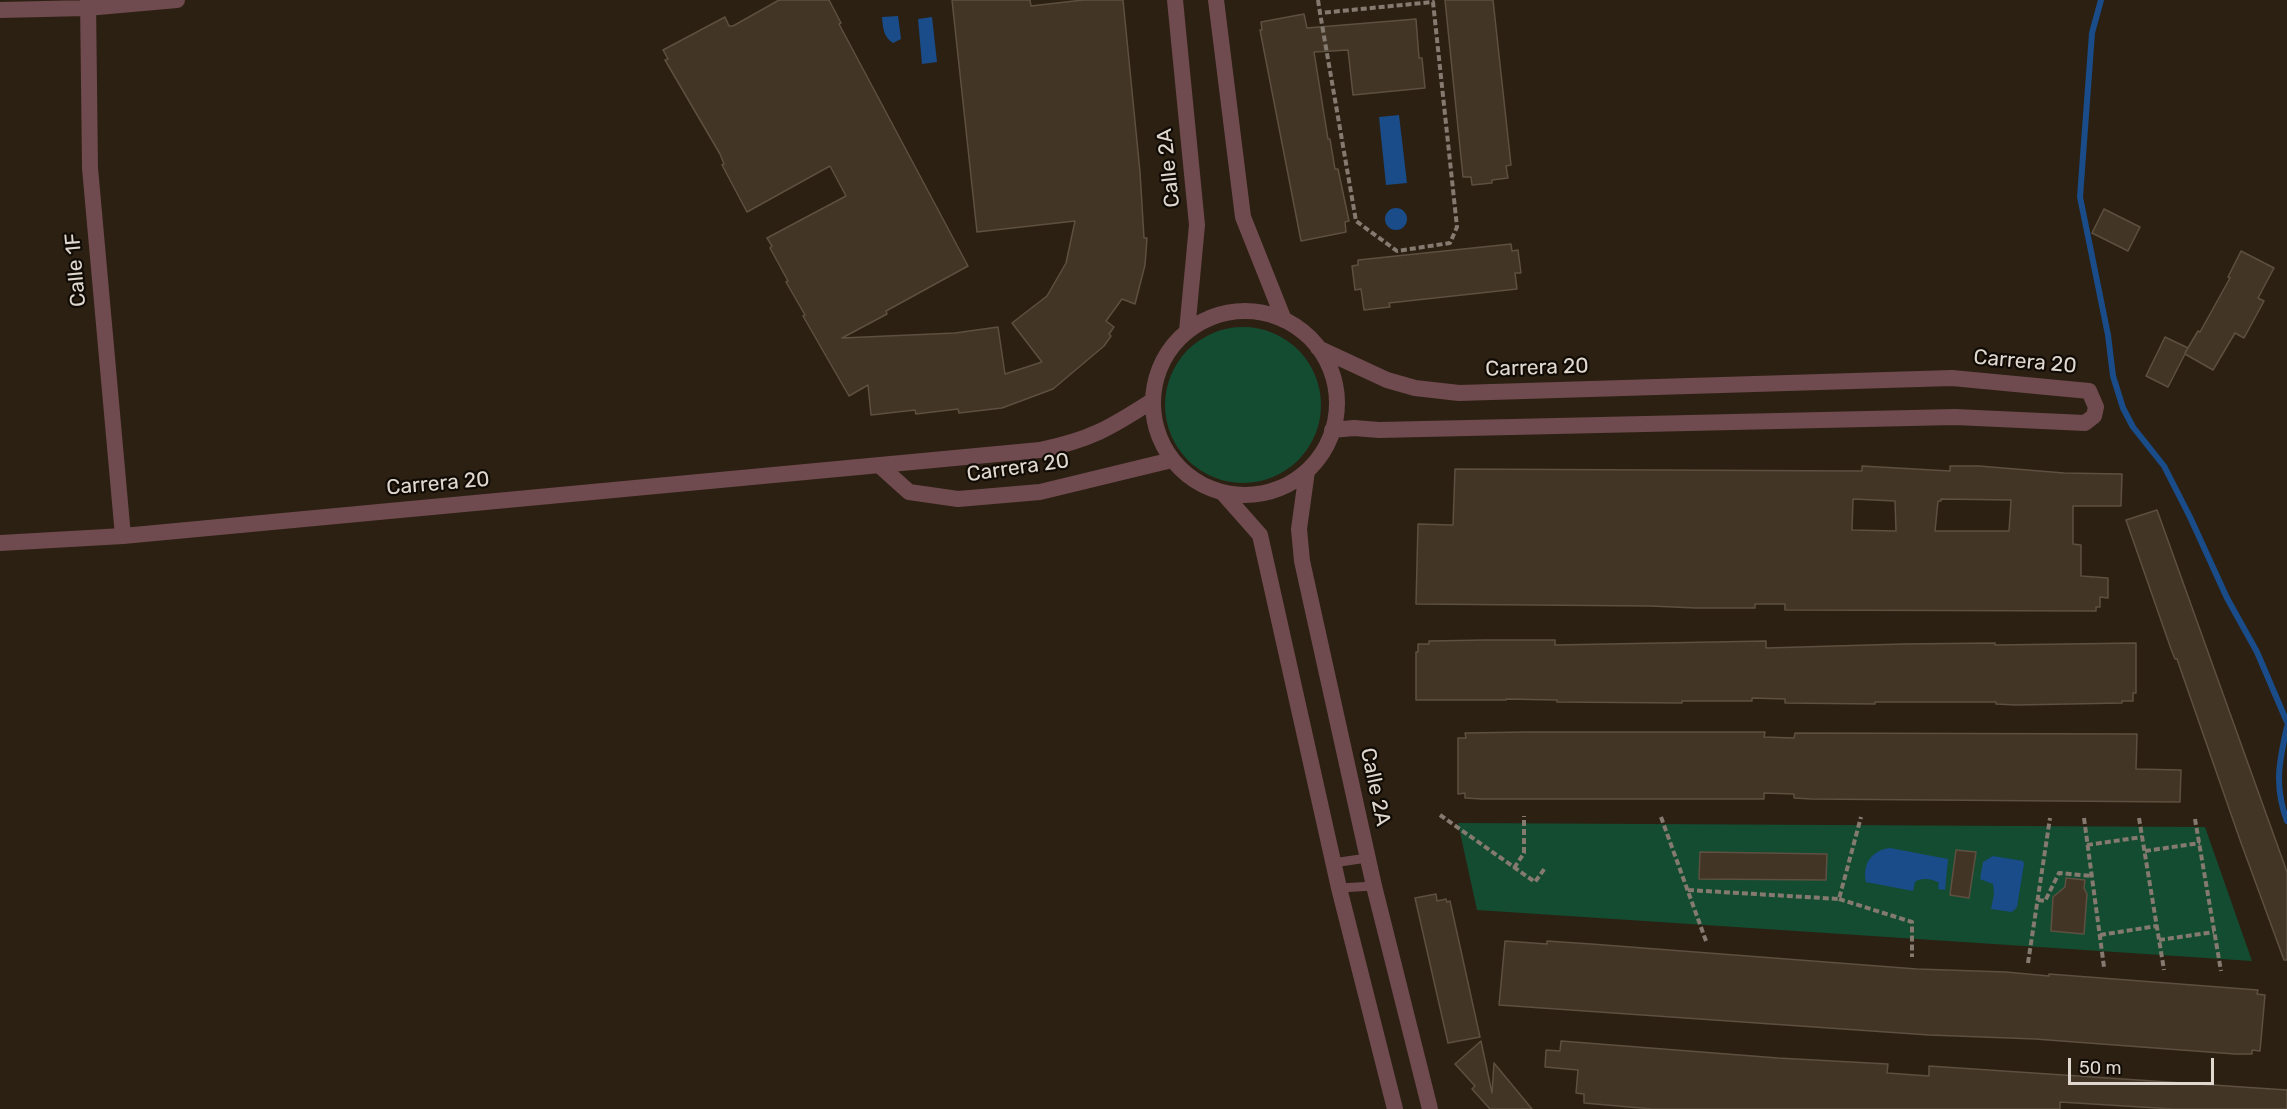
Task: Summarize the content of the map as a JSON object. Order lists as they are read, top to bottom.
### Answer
{
  "streets": {
    "street": ["Calle 2A", "Calle 1F", "Carrera 20"]
  },
  "crossings": [
    ["Calle 2A", "Carrera 20"],
    ["Calle 1F", "Carrera 20"]
  ],
  "scale_bar": "50 m"
}
